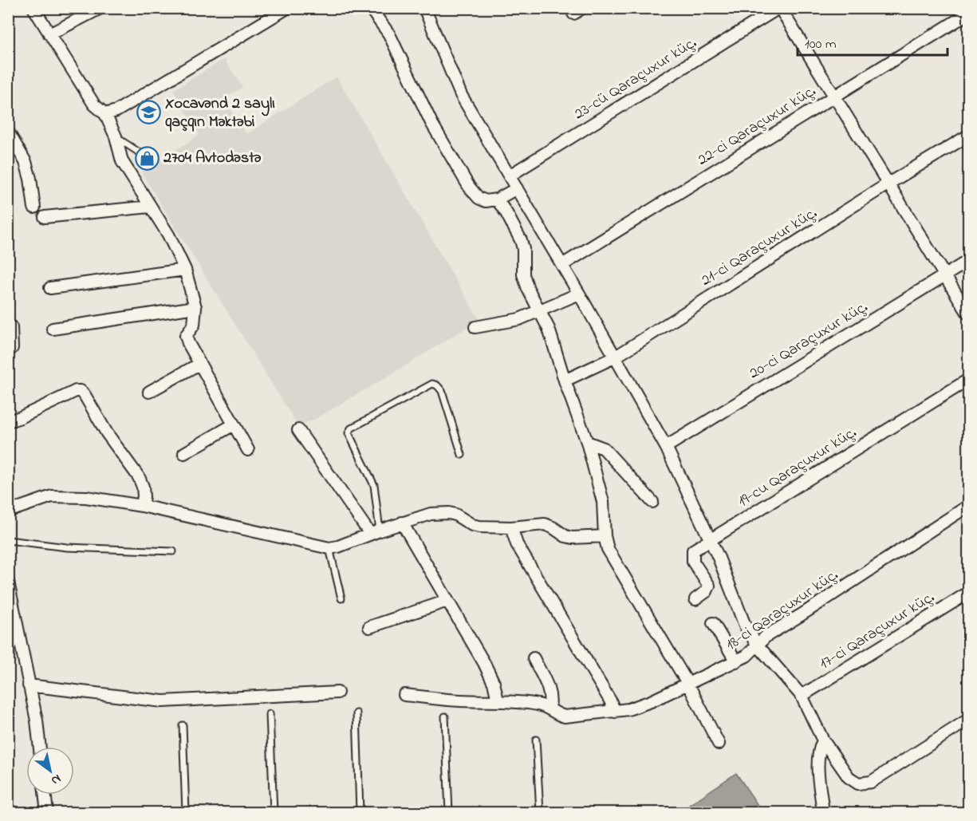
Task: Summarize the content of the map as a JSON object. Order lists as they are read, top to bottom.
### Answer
{
  "streets": {
    "street": [
      "23-cü Qaraçuxur küç.",
      "22-ci Qaraçuxur küç.",
      "21-ci Qaraçuxur küç.",
      "20-ci Qaraçuxur küç.",
      "19-cu Qaraçuxur küç.",
      "18-ci Qaraçuxur küç.",
      "17-ci Qaraçuxur küç."
    ]
  },
  "places": {
    "school or university": ["Xocavənd 2 saylı qaçqın Məktəbi"],
    "shop": ["2704 Avtodəstə"]
  },
  "scale_bar": "100 m",
  "north": "bottom right"
}
